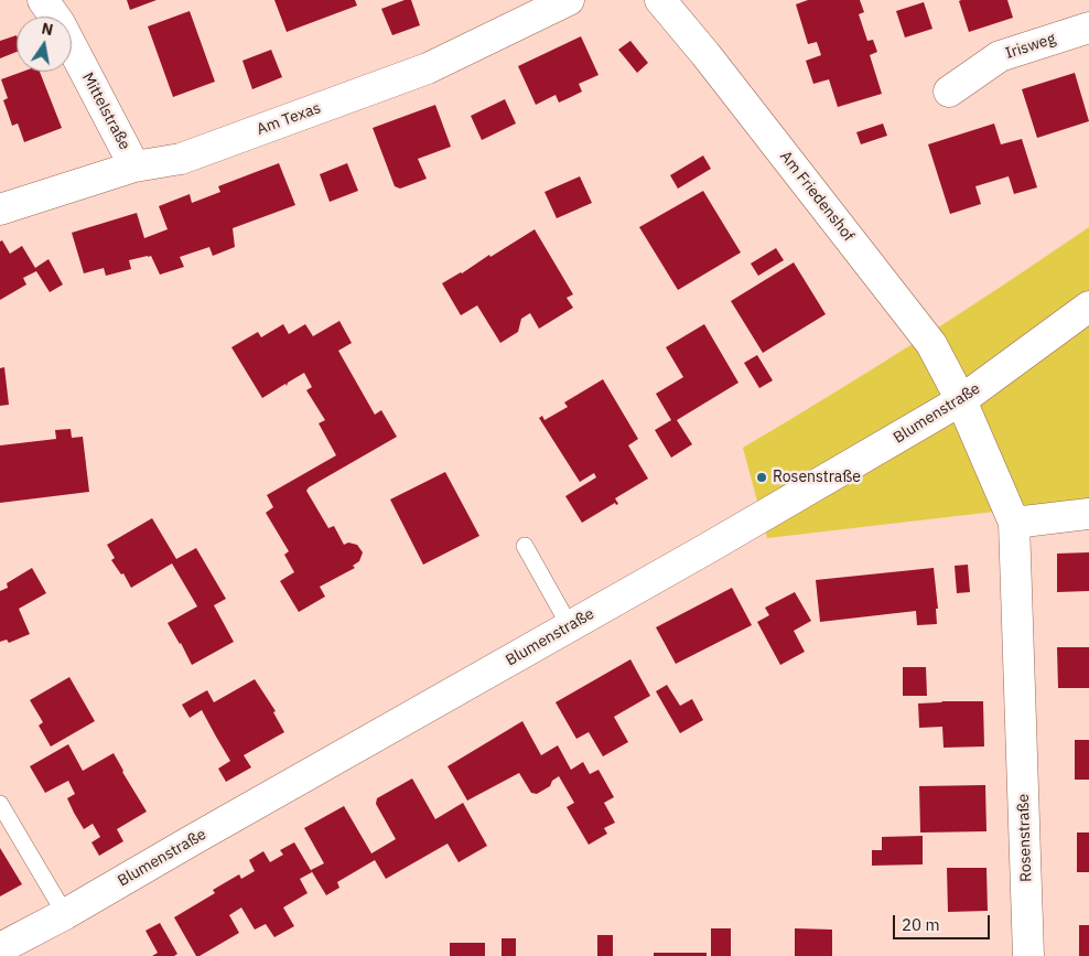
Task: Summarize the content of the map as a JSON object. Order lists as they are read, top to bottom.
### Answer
{
  "streets": {
    "street": [
      "Irisweg",
      "Mittelstraße",
      "Am Texas",
      "Am Friedenshof",
      "Blumenstraße",
      "Rosenstraße"
    ]
  },
  "crossings": [
    ["Mittelstraße", "Am Texas"],
    ["Am Friedenshof", "Blumenstraße"],
    ["Am Friedenshof", "Rosenstraße"],
    ["Blumenstraße", "Rosenstraße"]
  ],
  "places": ["Rosenstraße"],
  "scale_bar": "20 m",
  "north": "top"
}
